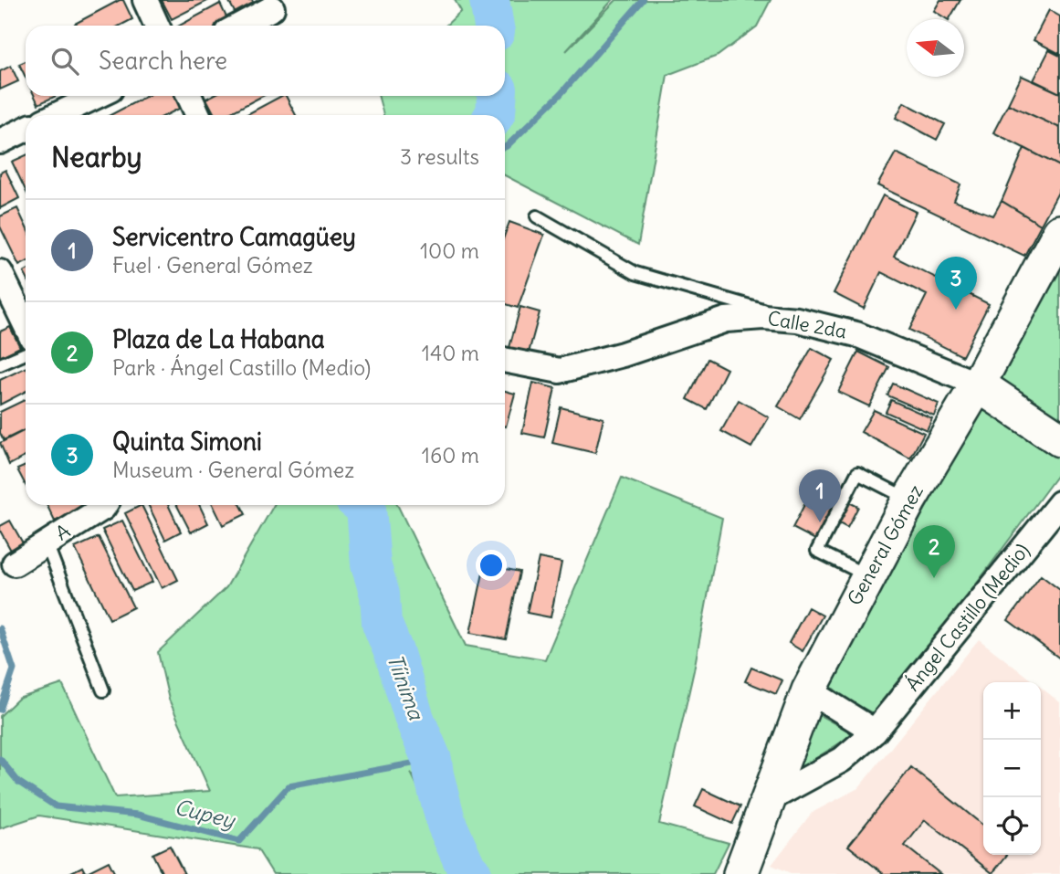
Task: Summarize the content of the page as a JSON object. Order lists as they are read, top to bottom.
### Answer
{
  "streets": {
    "main road": ["Calle 2da", "General Gómez"],
    "street": ["A", "Ángel Castillo (Medio)"]
  },
  "crossings": [
    ["Calle 2da", "General Gómez"],
    ["General Gómez", "Ángel Castillo (Medio)"]
  ],
  "water": ["Tíinima", "Cupey"],
  "north": "left",
  "page": {
    "search": "Search here",
    "heading": ["Nearby", "3 results"],
    "list": [
      {
        "mark": "1",
        "name": "Servicentro Camagüey",
        "note": "Fuel · General Gómez",
        "value": "100 m"
      },
      {
        "mark": "2",
        "name": "Plaza de La Habana",
        "note": "Park · Ángel Castillo (Medio)",
        "value": "140 m"
      },
      {
        "mark": "3",
        "name": "Quinta Simoni",
        "note": "Museum · General Gómez",
        "value": "160 m"
      }
    ],
    "pins": ["3", "1", "2"],
    "map_buttons": ["+", "−"]
  }
}
